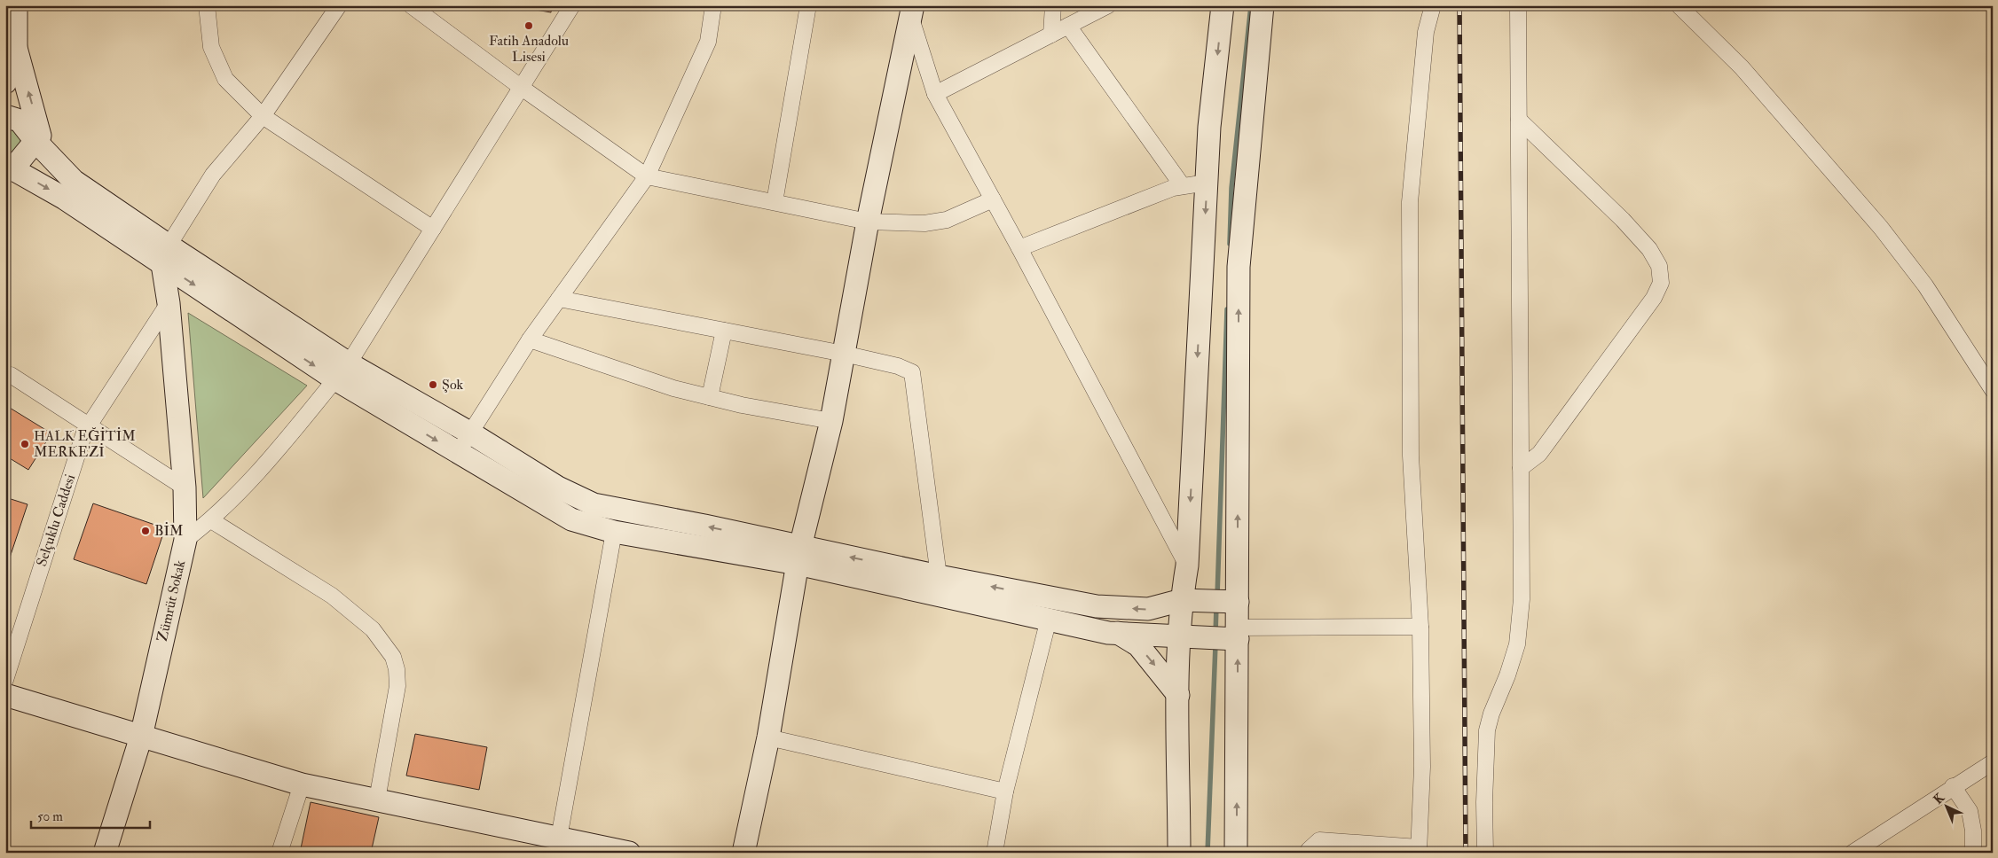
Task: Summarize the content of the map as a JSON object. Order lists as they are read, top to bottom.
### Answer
{
  "streets": {
    "street": ["Selçuklu Caddesi", "Zümrüt Sokak"]
  },
  "crossings": [
    ["Selçuklu Caddesi", "Zümrüt Sokak"]
  ],
  "places": [
    "Fatih Anadolu Lisesi",
    "Şok",
    "HALK EĞİTİM MERKEZİ",
    "BİM"
  ],
  "scale_bar": "50 m",
  "north": "top left"
}
